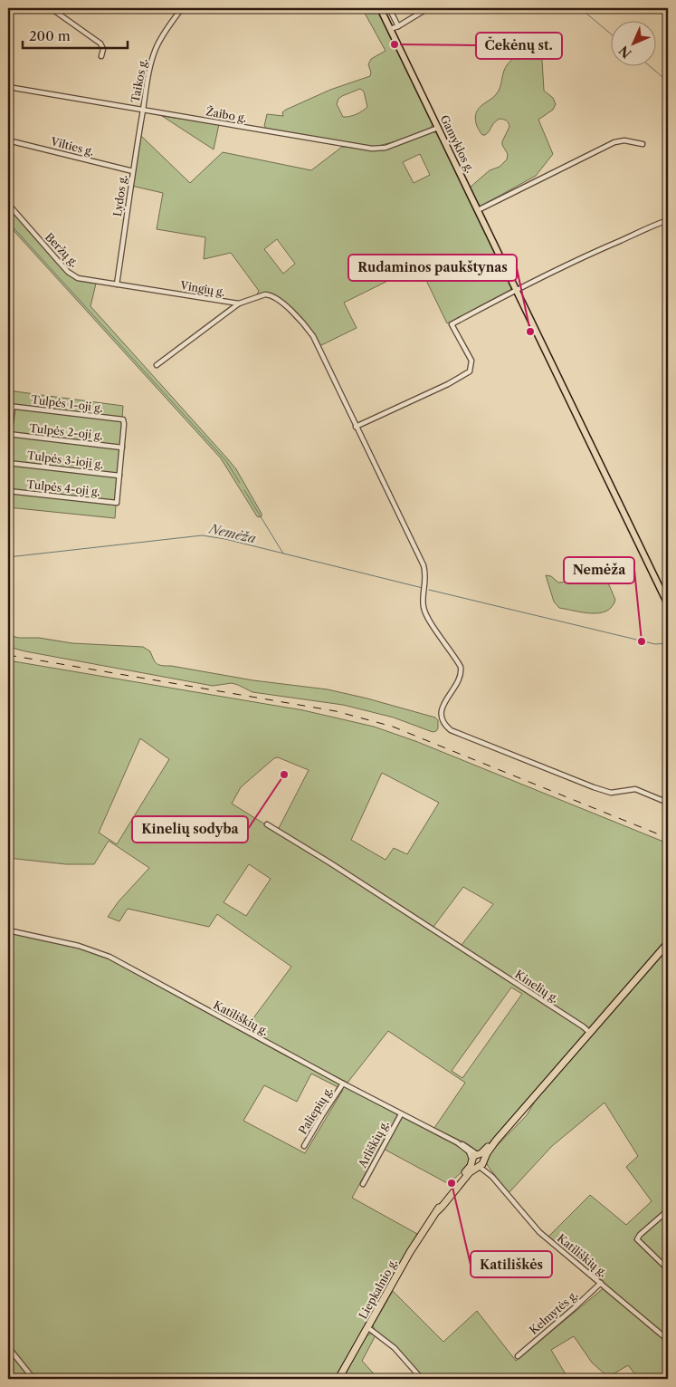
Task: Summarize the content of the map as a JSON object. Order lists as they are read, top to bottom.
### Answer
{
  "streets": {
    "highway": ["Liepkalnio g."],
    "main road": ["Gamyklos g."],
    "street": [
      "Taikos g.",
      "Žaibo g.",
      "Vilties g.",
      "Lydos g.",
      "Beržų g.",
      "Vingių g.",
      "Tulpės 1-oji g.",
      "Tulpės 2-oji g.",
      "Tulpės 3-ioji g.",
      "Tulpės 4-oji g.",
      "Kinelių g.",
      "Katiliškių g.",
      "Paliepių g.",
      "Arliškių g.",
      "Kelmytės g."
    ]
  },
  "crossings": [
    ["Taikos g.", "Žaibo g."],
    ["Taikos g.", "Lydos g."],
    ["Žaibo g.", "Gamyklos g."],
    ["Žaibo g.", "Lydos g."],
    ["Vilties g.", "Lydos g."],
    ["Lydos g.", "Beržų g."],
    ["Lydos g.", "Vingių g."],
    ["Beržų g.", "Vingių g."],
    ["Tulpės 1-oji g.", "Tulpės 2-oji g."],
    ["Tulpės 3-ioji g.", "Tulpės 4-oji g."],
    ["Kinelių g.", "Liepkalnio g."],
    ["Katiliškių g.", "Paliepių g."],
    ["Katiliškių g.", "Arliškių g."],
    ["Katiliškių g.", "Liepkalnio g."],
    ["Katiliškių g.", "Kelmytės g."]
  ],
  "water": ["Nemėža"],
  "places": [
    "Čekėnų st.",
    "Rudaminos paukštynas",
    "Nemėža",
    "Kinelių sodyba",
    "Katiliškės"
  ],
  "scale_bar": "200 m",
  "north": "bottom left"
}
